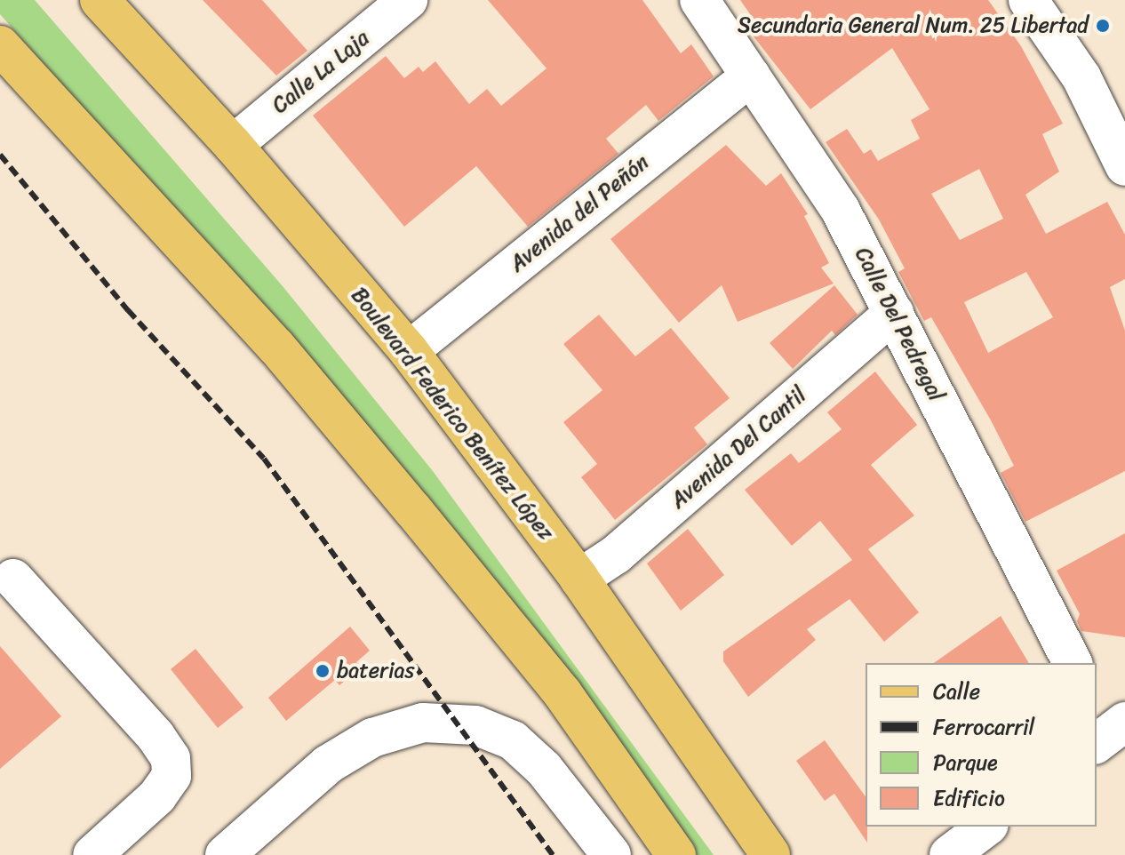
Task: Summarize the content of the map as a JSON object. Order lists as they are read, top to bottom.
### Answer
{
  "streets": {
    "main road": ["Boulevard Federico Benítez López"],
    "street": [
      "Calle La Laja",
      "Avenida del Peñón",
      "Calle Del Pedregal",
      "Avenida Del Cantil"
    ]
  },
  "crossings": [
    ["Calle La Laja", "Boulevard Federico Benítez López"],
    ["Avenida del Peñón", "Calle Del Pedregal"],
    ["Avenida del Peñón", "Boulevard Federico Benítez López"],
    ["Calle Del Pedregal", "Avenida Del Cantil"],
    ["Boulevard Federico Benítez López", "Avenida Del Cantil"]
  ],
  "places": ["Secundaria General Num. 25 Libertad", "baterias"],
  "legend": [
    "Calle",
    "Ferrocarril",
    "Parque",
    "Edificio"
  ]
}
